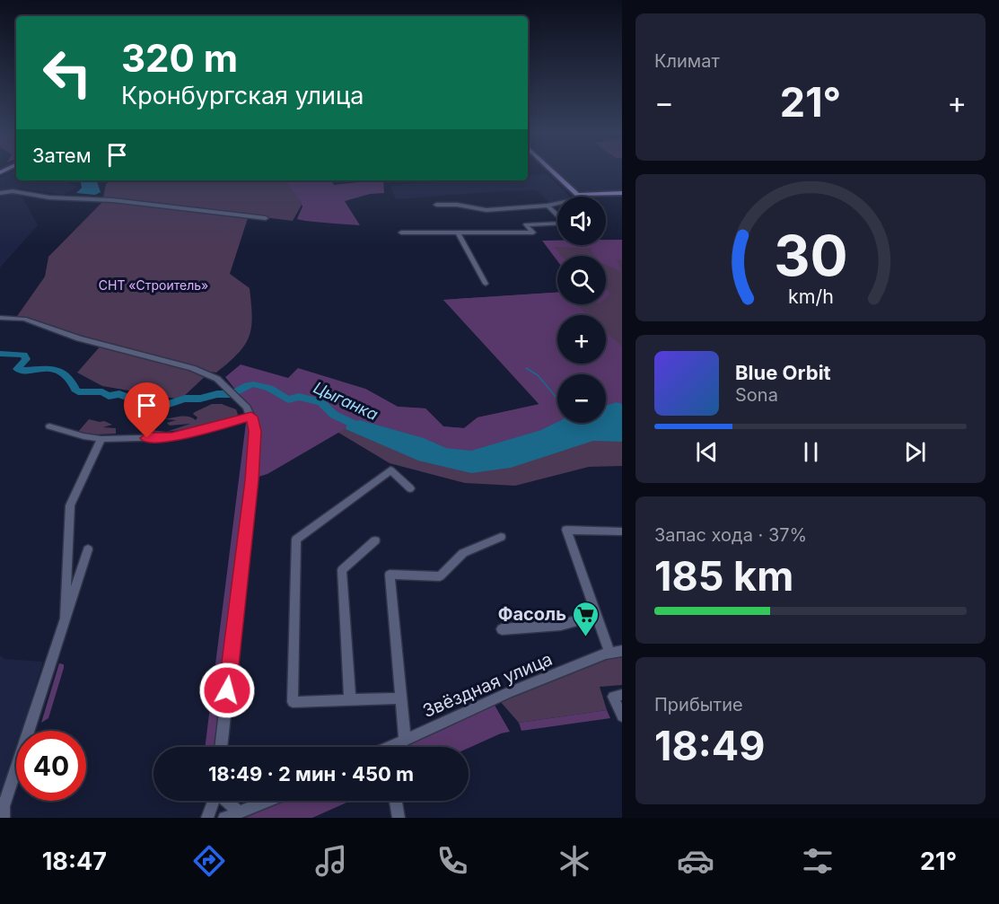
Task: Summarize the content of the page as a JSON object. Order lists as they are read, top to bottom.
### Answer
{
  "streets": {
    "street": ["Звёздная улица"]
  },
  "water": ["Цыганка"],
  "parks": ["СНТ «Строитель»"],
  "places": {
    "supermarket": ["Фасоль"]
  },
  "page": {
    "tile": [
      "Климат",
      ["Запас хода · 37%", "185 km"],
      ["Прибытие", "18:49"]
    ],
    "turn": ["320 m", "Кронбургская улица"],
    "heat": ["−", "21°", "+"],
    "then": "Затем",
    "map_buttons": ["+", "−"],
    "song": ["Blue Orbit", "Sona"],
    "limit": "40",
    "trip": "18:49 · 2 мин · 450 m",
    "tabs": ["18:47", "21°"],
    "gauge": ["30", "km/h"]
  }
}
